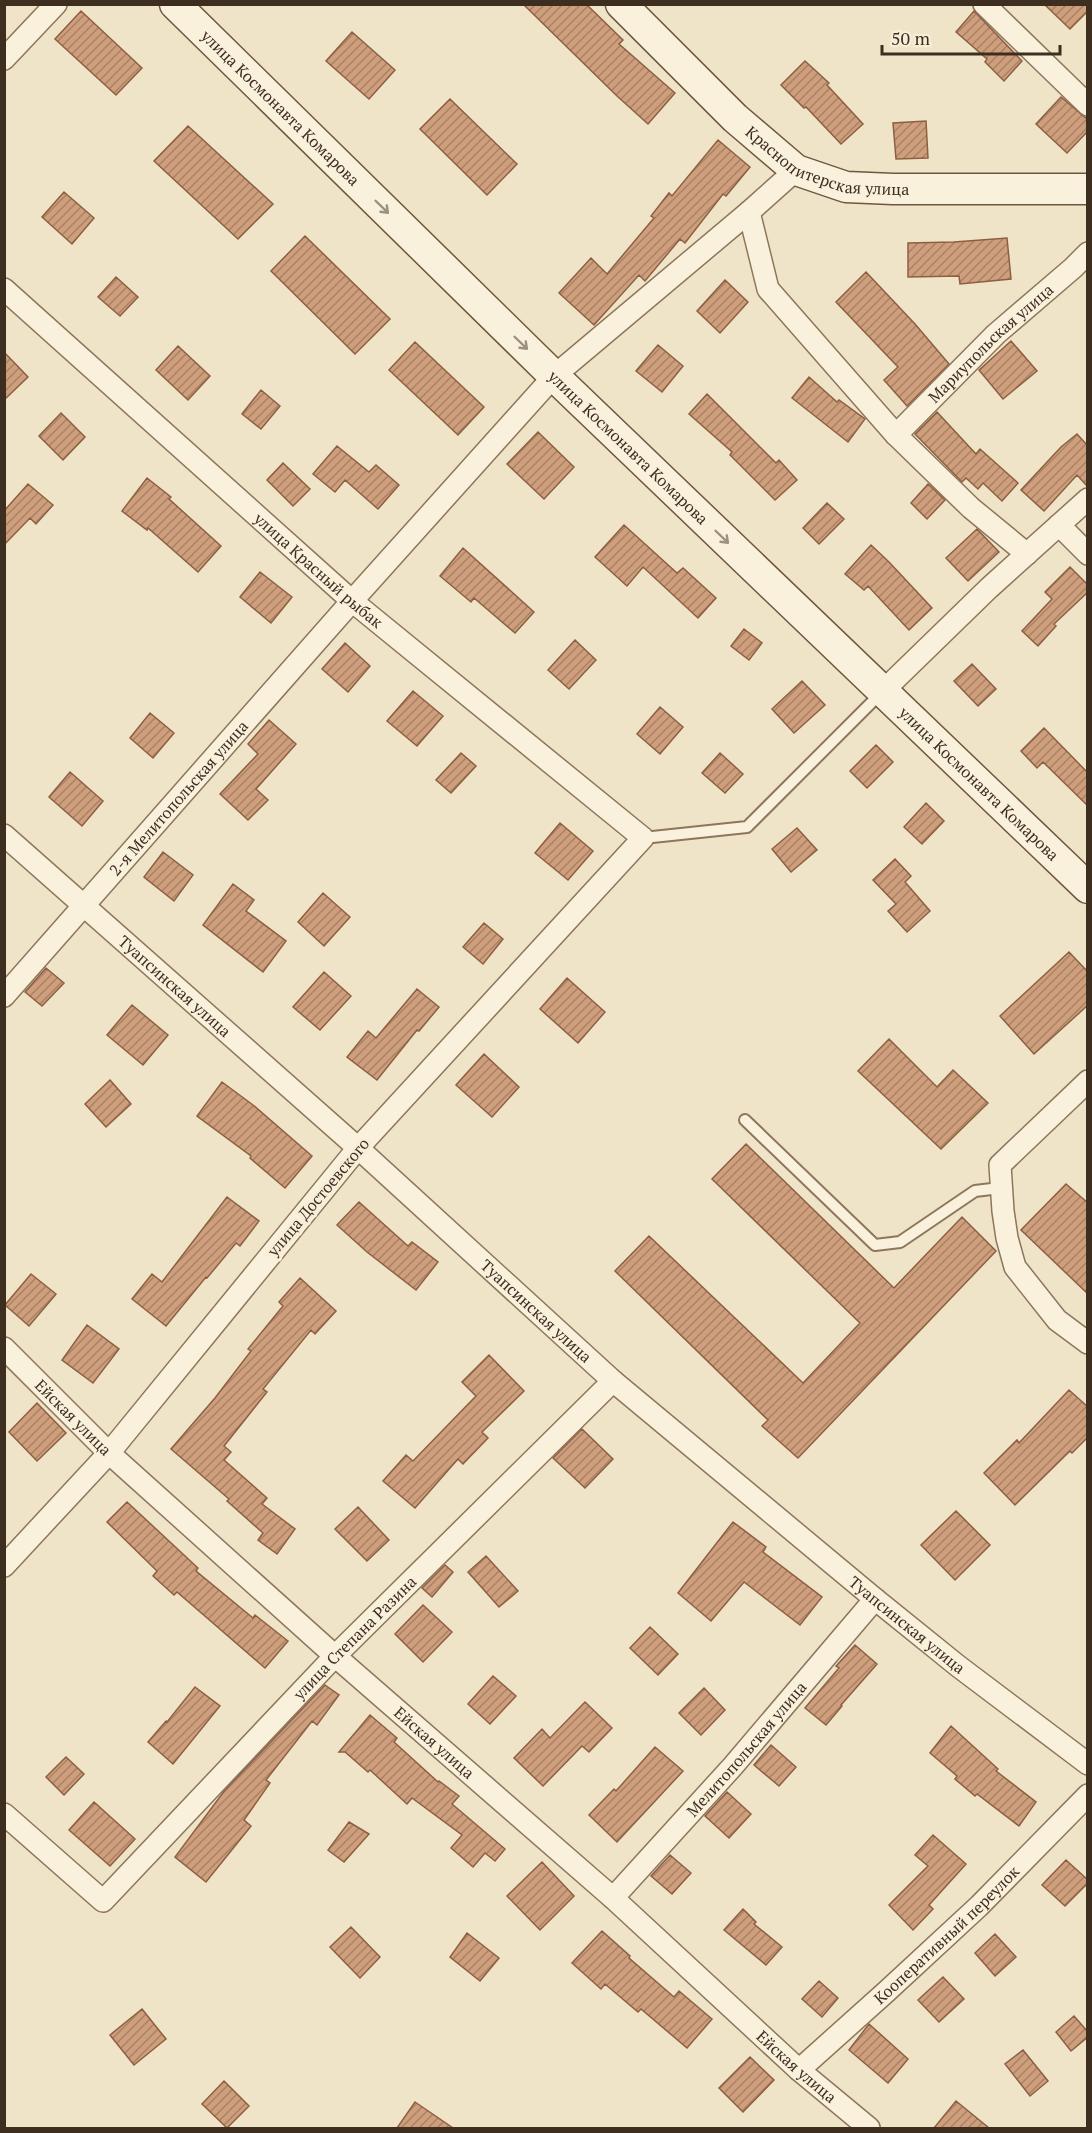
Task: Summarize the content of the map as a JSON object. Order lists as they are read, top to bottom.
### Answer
{
  "streets": {
    "main road": ["улица Космонавта Комарова", "Краснопитерская улица"],
    "street": [
      "Мариупольская улица",
      "улица Красный рыбак",
      "2-я Мелитопольская улица",
      "Туапсинская улица",
      "улица Достоевского",
      "Ейская улица",
      "улица Степана Разина",
      "Мелитопольская улица",
      "Кооперативный переулок"
    ]
  },
  "crossings": [
    ["улица Космонавта Комарова", "2-я Мелитопольская улица"],
    ["Краснопитерская улица", "2-я Мелитопольская улица"],
    ["улица Красный рыбак", "2-я Мелитопольская улица"],
    ["улица Красный рыбак", "улица Достоевского"],
    ["2-я Мелитопольская улица", "Туапсинская улица"],
    ["Туапсинская улица", "улица Достоевского"],
    ["Туапсинская улица", "улица Степана Разина"],
    ["Туапсинская улица", "Мелитопольская улица"],
    ["улица Достоевского", "Ейская улица"],
    ["Ейская улица", "улица Степана Разина"],
    ["Ейская улица", "Мелитопольская улица"],
    ["Ейская улица", "Кооперативный переулок"]
  ],
  "one_way": ["улица Космонавта Комарова"],
  "scale_bar": "50 m"
}
